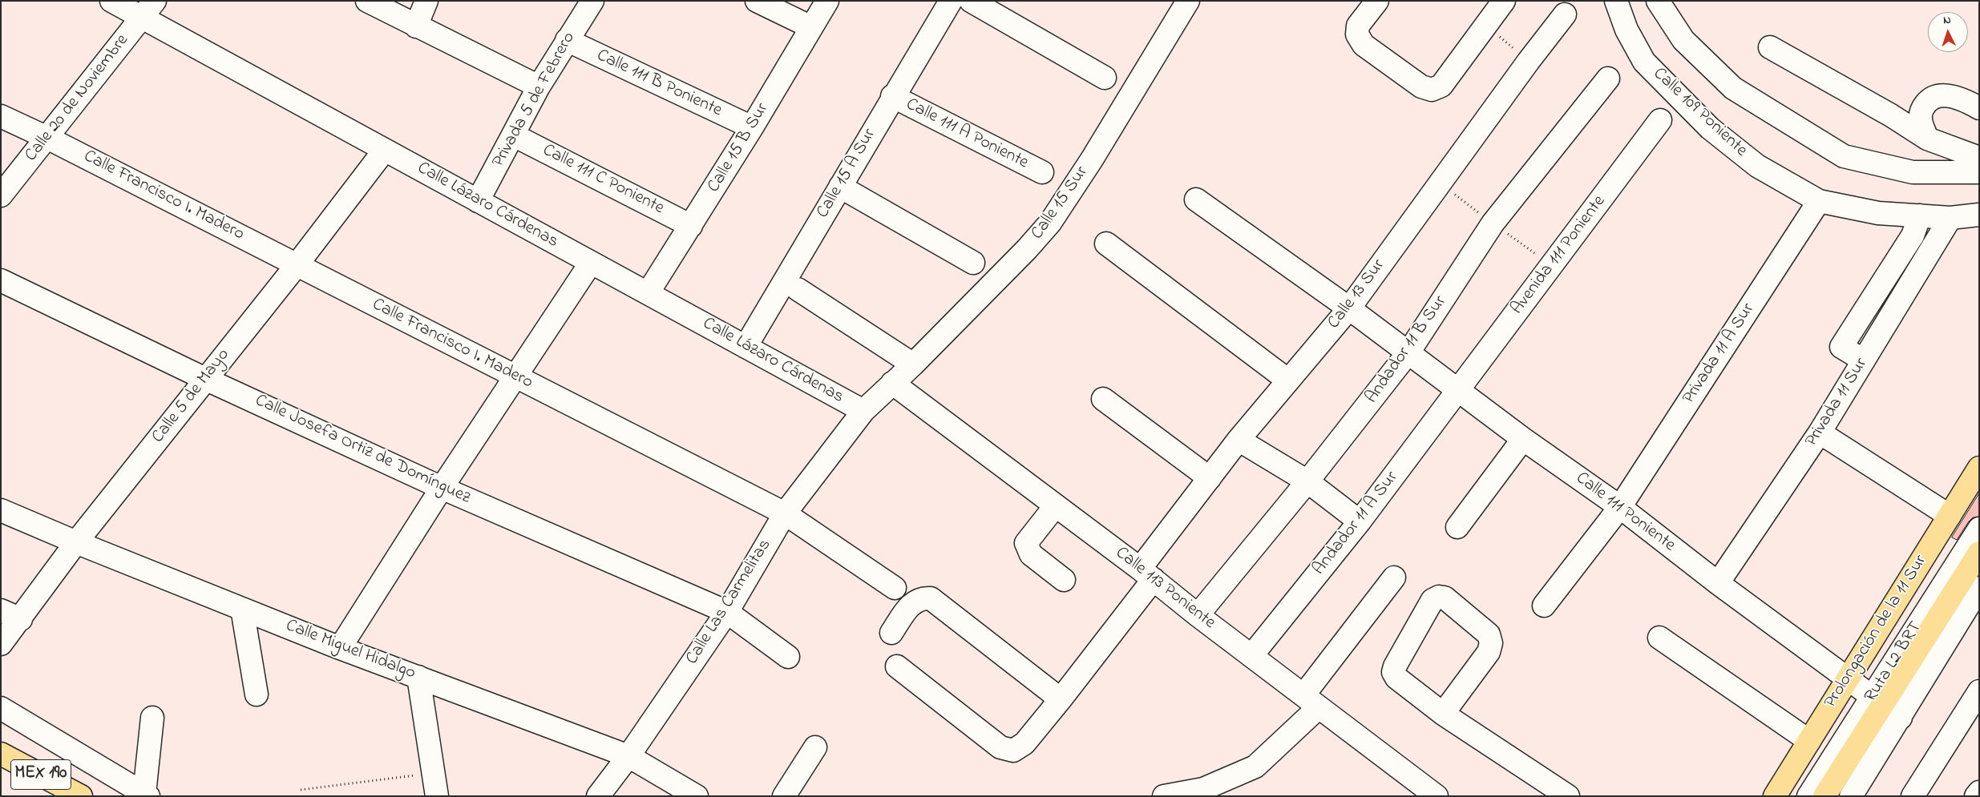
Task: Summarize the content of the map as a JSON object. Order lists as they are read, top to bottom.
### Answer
{
  "streets": {
    "main road": ["Prolongación de la 11 Sur", "MEX 190"],
    "street": [
      "Calle 111 B Poniente",
      "Calle 20 de Noviembre",
      "Privada 5 de Febrero",
      "Calle 109 Poniente",
      "Calle 111 A Poniente",
      "Calle 15 B Sur",
      "Calle 15 A Sur",
      "Calle 111 C Poniente",
      "Calle Francisco I. Madero",
      "Calle 15 Sur",
      "Calle Lázaro Cárdenas",
      "Avenida 111 Poniente",
      "Calle 13 Sur",
      "Andador 11 B Sur",
      "Privada 11 A Sur",
      "Calle 5 de Mayo",
      "Privada 11 Sur",
      "Calle Josefa Ortiz de Domínguez",
      "Calle 111 Poniente",
      "Andador 11 A Sur",
      "Calle 113 Poniente",
      "Calle Las Carmelitas",
      "Calle Miguel Hidalgo",
      "Ruta L2 BRT"
    ]
  },
  "crossings": [
    ["Calle 111 B Poniente", "Privada 5 de Febrero"],
    ["Calle 111 B Poniente", "Calle 15 B Sur"],
    ["Calle 20 de Noviembre", "Calle Francisco I. Madero"],
    ["Calle 20 de Noviembre", "Calle Lázaro Cárdenas"],
    ["Privada 5 de Febrero", "Calle 111 C Poniente"],
    ["Privada 5 de Febrero", "Calle Lázaro Cárdenas"],
    ["Calle 109 Poniente", "Privada 11 A Sur"],
    ["Calle 109 Poniente", "Privada 11 Sur"],
    ["Calle 111 A Poniente", "Calle 15 A Sur"],
    ["Calle 15 B Sur", "Calle 111 C Poniente"],
    ["Calle 15 B Sur", "Calle Lázaro Cárdenas"],
    ["Calle 15 A Sur", "Calle Lázaro Cárdenas"],
    ["Calle Francisco I. Madero", "Calle 5 de Mayo"],
    ["Calle Francisco I. Madero", "Calle Las Carmelitas"],
    ["Calle 15 Sur", "Calle Lázaro Cárdenas"],
    ["Calle 15 Sur", "Calle 113 Poniente"],
    ["Calle 15 Sur", "Calle Las Carmelitas"],
    ["Calle Lázaro Cárdenas", "Calle 5 de Mayo"],
    ["Calle Lázaro Cárdenas", "Calle Las Carmelitas"],
    ["Avenida 111 Poniente", "Calle 111 Poniente"],
    ["Avenida 111 Poniente", "Andador 11 A Sur"],
    ["Calle 13 Sur", "Calle 111 Poniente"],
    ["Calle 13 Sur", "Calle 113 Poniente"],
    ["Andador 11 B Sur", "Calle 111 Poniente"],
    ["Andador 11 B Sur", "Calle 113 Poniente"],
    ["Privada 11 A Sur", "Calle 111 Poniente"],
    ["Calle 5 de Mayo", "Calle Josefa Ortiz de Domínguez"],
    ["Calle 5 de Mayo", "Calle Miguel Hidalgo"],
    ["Privada 11 Sur", "Calle 111 Poniente"],
    ["Calle Josefa Ortiz de Domínguez", "Calle Las Carmelitas"],
    ["Calle 111 Poniente", "Andador 11 A Sur"],
    ["Calle 111 Poniente", "Prolongación de la 11 Sur"],
    ["Calle 111 Poniente", "Ruta L2 BRT"],
    ["Andador 11 A Sur", "Calle 113 Poniente"],
    ["Calle Las Carmelitas", "Calle Miguel Hidalgo"],
    ["Prolongación de la 11 Sur", "Ruta L2 BRT"]
  ],
  "north": "top"
}
